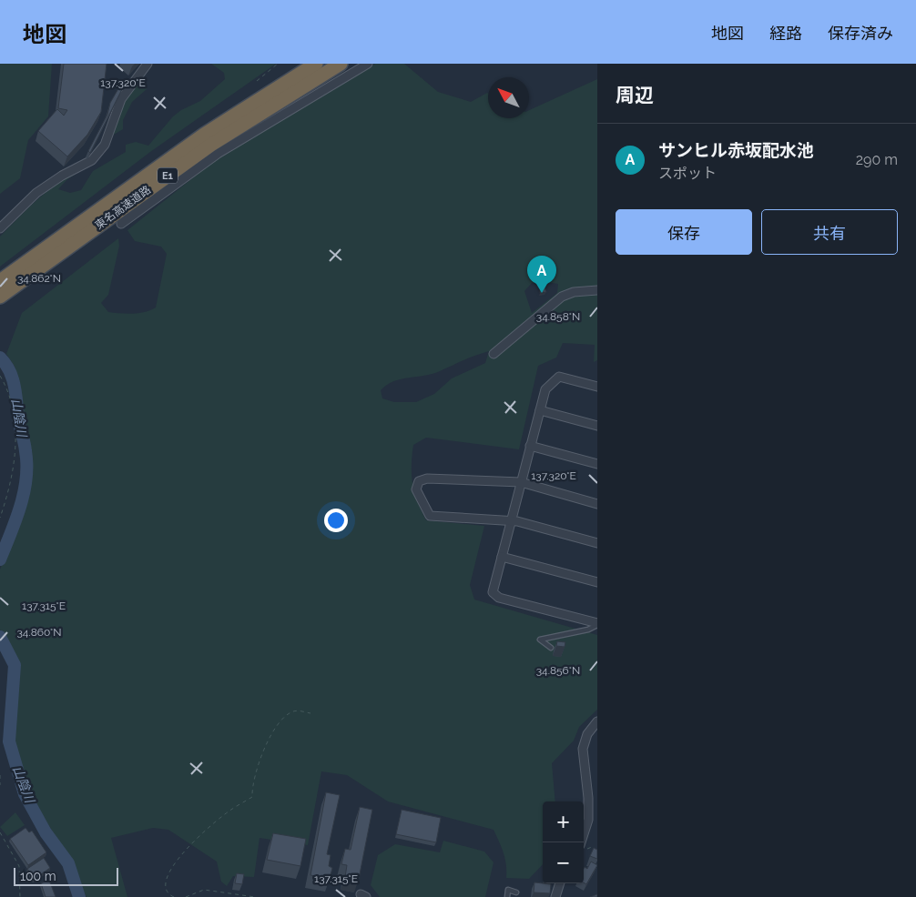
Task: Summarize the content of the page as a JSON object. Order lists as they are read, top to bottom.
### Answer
{
  "streets": {
    "highway": ["E1", "東名高速道路"]
  },
  "water": ["山陰川"],
  "scale_bar": "100 m",
  "north": "top left",
  "page": {
    "header": "地図",
    "nav": ["地図", "経路", "保存済み"],
    "heading": "周辺",
    "list": [
      {
        "mark": "A",
        "name": "サンヒル赤坂配水池",
        "note": "スポット",
        "value": "290 m"
      }
    ],
    "buttons": ["保存", "共有"],
    "pins": "A",
    "map_buttons": ["+", "−"],
    "scale": "100 m"
  },
  "coordinates": [
    "137.320°E",
    "34.862°N",
    "34.858°N",
    "137.315°E",
    "34.860°N",
    "34.856°N"
  ]
}
